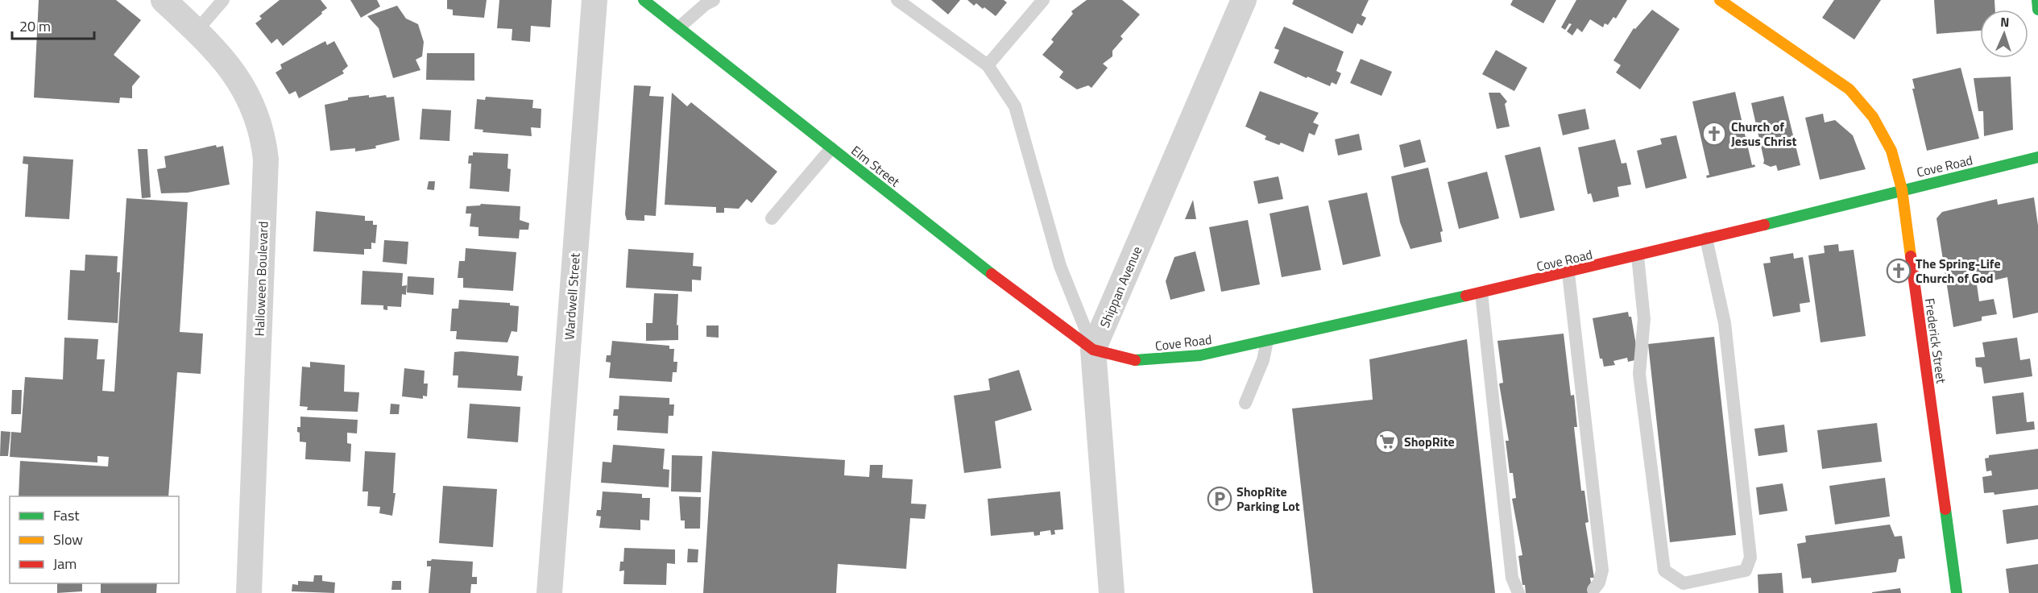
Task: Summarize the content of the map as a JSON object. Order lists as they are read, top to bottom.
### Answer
{
  "streets": {
    "main road": ["Elm Street", "Cove Road", "Frederick Street"],
    "street": ["Halloween Boulevard", "Shippan Avenue", "Wardwell Street"]
  },
  "crossings": [
    ["Elm Street", "Cove Road"],
    ["Elm Street", "Shippan Avenue"],
    ["Cove Road", "Shippan Avenue"],
    ["Cove Road", "Frederick Street"]
  ],
  "places": {
    "church": ["Church of Jesus Christ", "The Spring-Life Church of God"],
    "supermarket": ["ShopRite"],
    "parking": ["ShopRite Parking Lot"]
  },
  "legend": ["Fast", "Slow", "Jam"],
  "scale_bar": "20 m",
  "north": "top"
}
